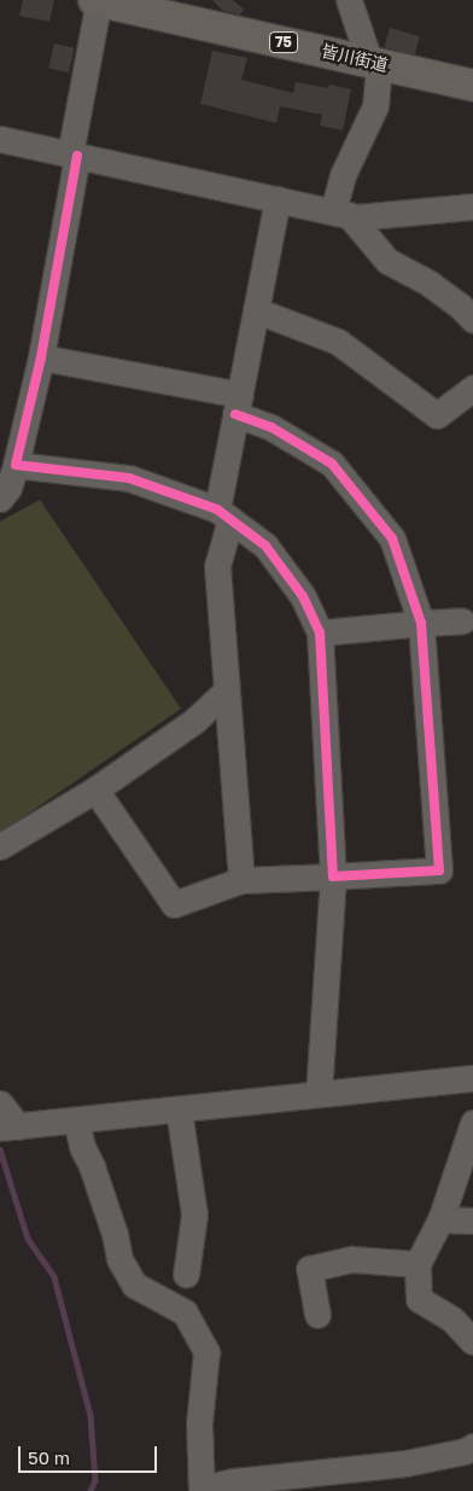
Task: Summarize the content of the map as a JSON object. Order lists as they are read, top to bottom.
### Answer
{
  "streets": {
    "main road": ["75", "皆川街道"]
  },
  "scale_bar": "50 m"
}
